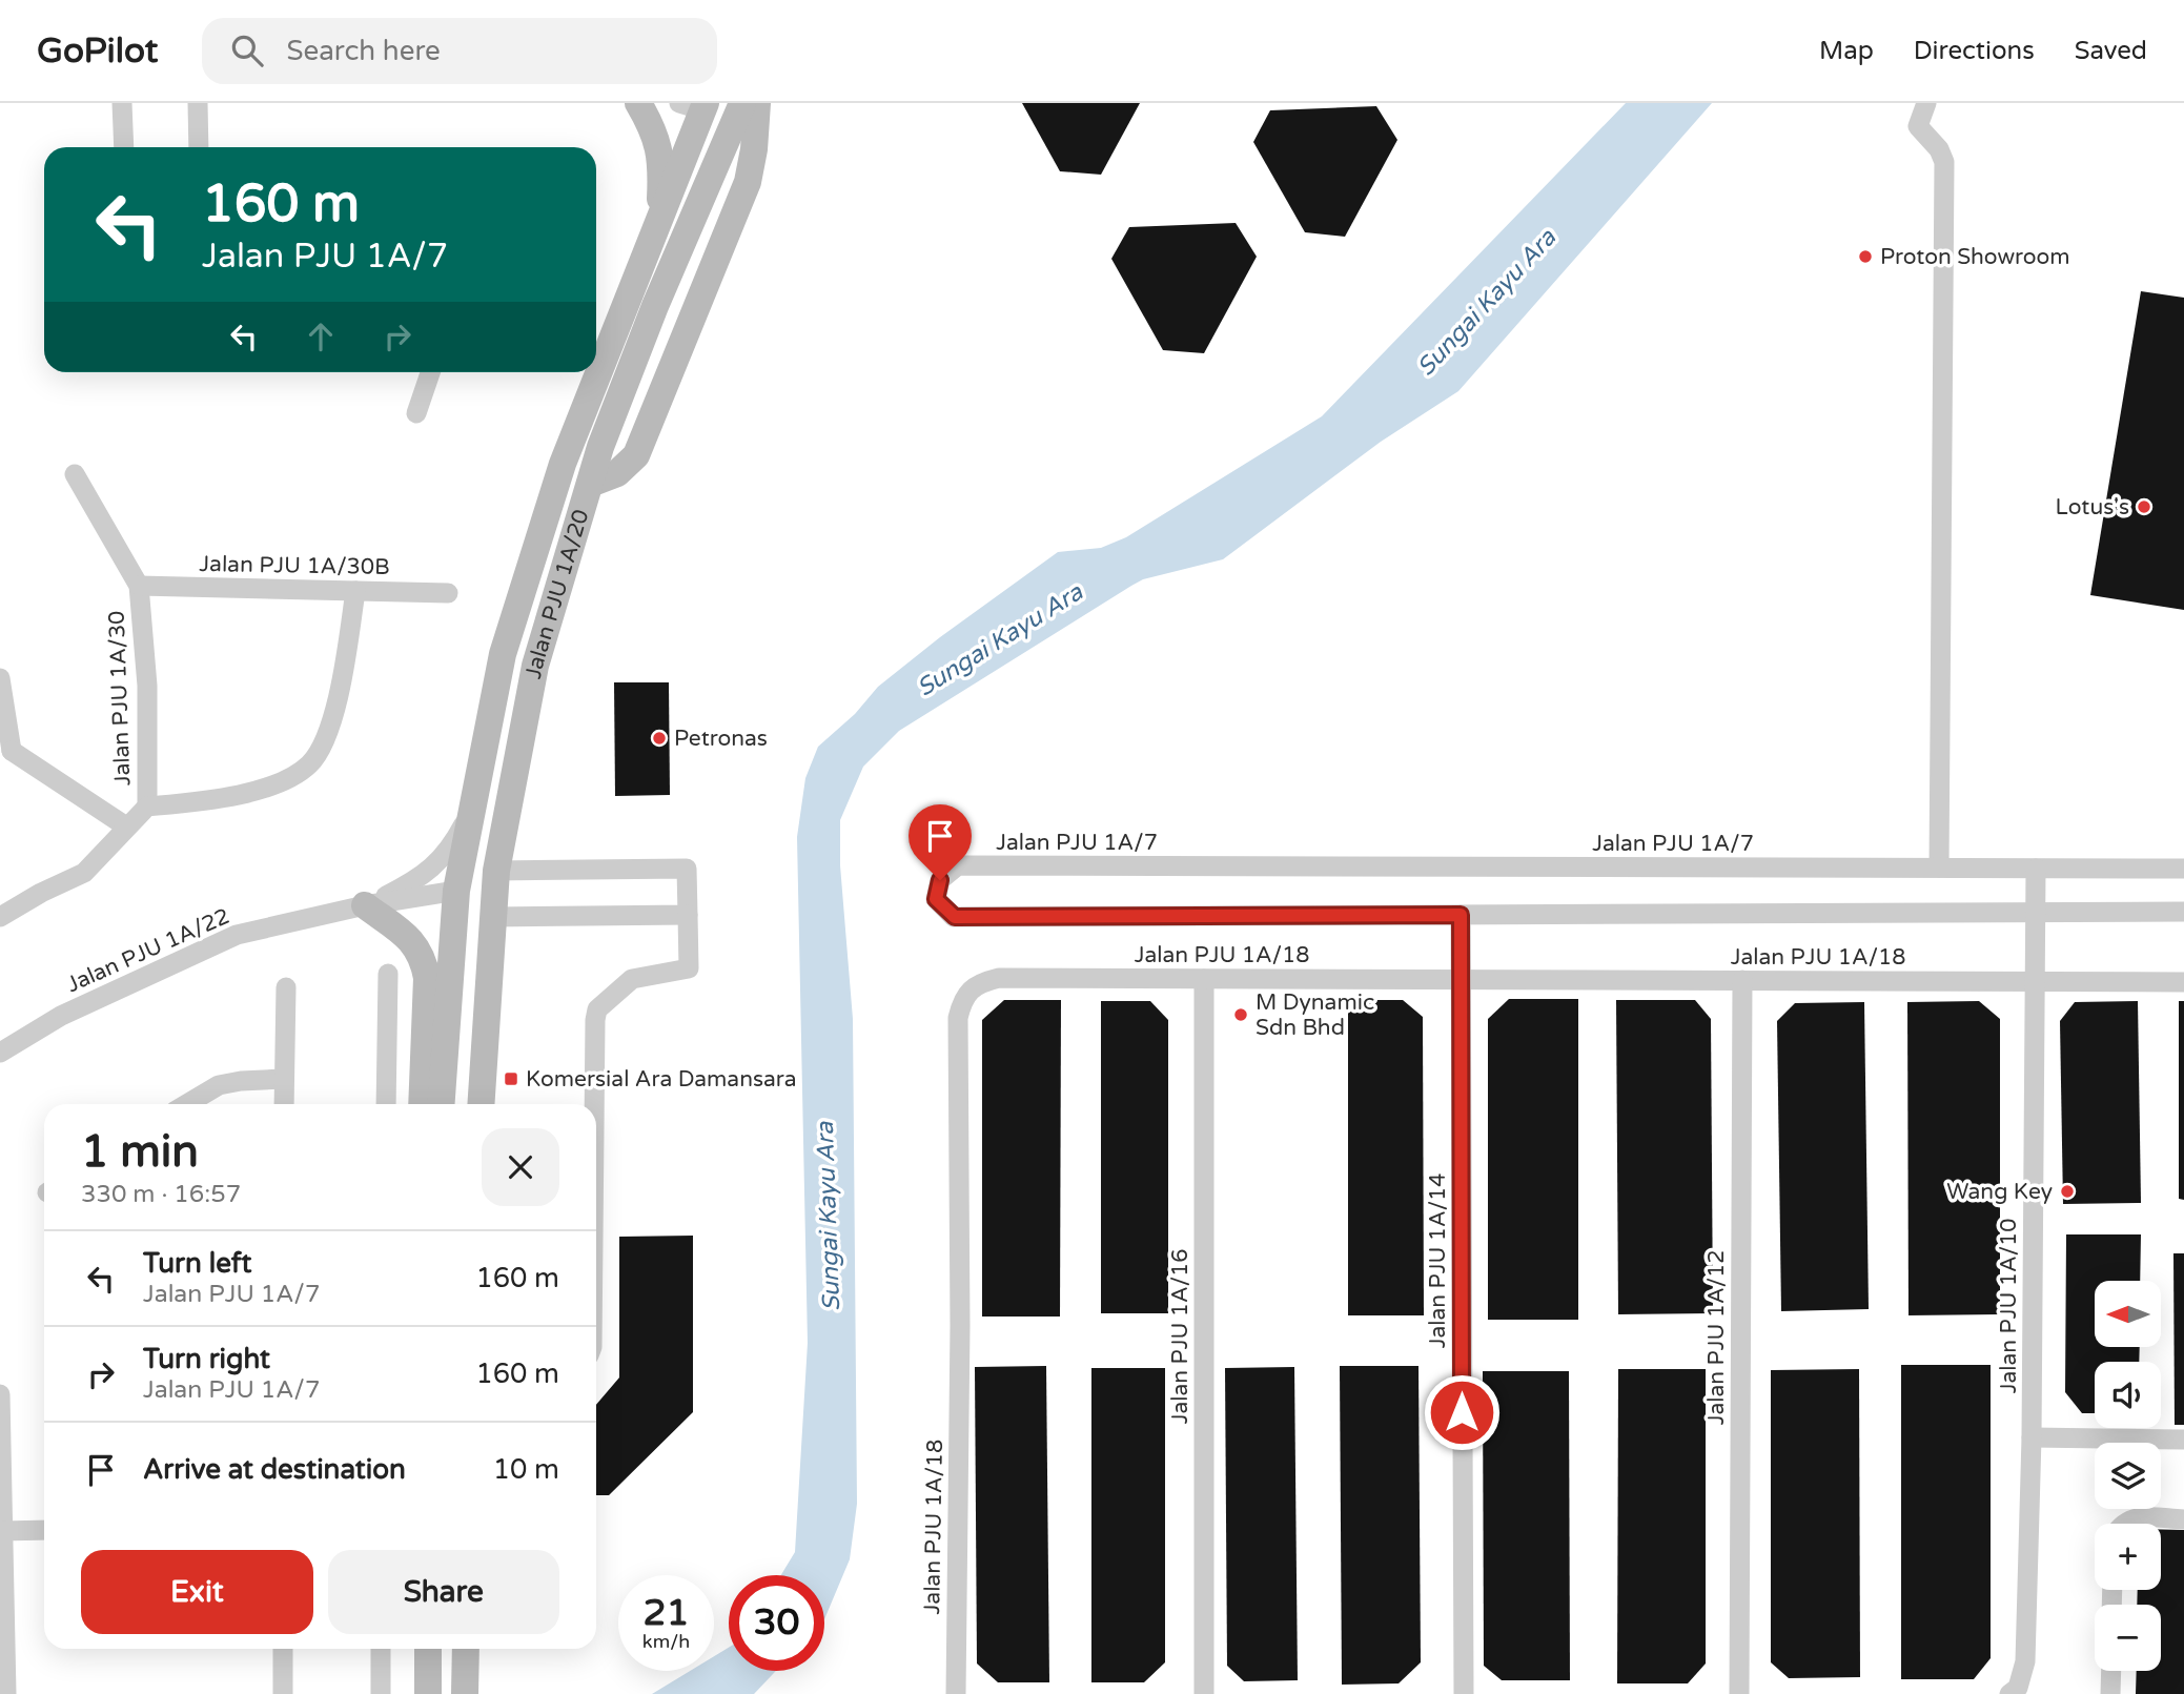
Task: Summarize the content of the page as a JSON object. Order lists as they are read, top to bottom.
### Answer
{
  "streets": {
    "street": [
      "Jalan PJU 1A/30B",
      "Jalan PJU 1A/20",
      "Jalan PJU 1A/30",
      "Jalan PJU 1A/7",
      "Jalan PJU 1A/22",
      "Jalan PJU 1A/18",
      "Jalan PJU 1A/14",
      "Jalan PJU 1A/10",
      "Jalan PJU 1A/16",
      "Jalan PJU 1A/12"
    ]
  },
  "crossings": [
    ["Jalan PJU 1A/30B", "Jalan PJU 1A/30"],
    ["Jalan PJU 1A/20", "Jalan PJU 1A/22"],
    ["Jalan PJU 1A/7", "Jalan PJU 1A/14"],
    ["Jalan PJU 1A/7", "Jalan PJU 1A/10"],
    ["Jalan PJU 1A/18", "Jalan PJU 1A/14"],
    ["Jalan PJU 1A/18", "Jalan PJU 1A/10"],
    ["Jalan PJU 1A/18", "Jalan PJU 1A/16"],
    ["Jalan PJU 1A/18", "Jalan PJU 1A/12"]
  ],
  "water": ["Sungai Kayu Ara"],
  "places": {
    "other": [
      "Proton Showroom",
      "Lotus's",
      "Petronas",
      "M Dynamic Sdn Bhd",
      "Wang Key"
    ],
    "transit": ["Komersial Ara Damansara"]
  },
  "north": "left",
  "page": {
    "header": "GoPilot",
    "search": "Search here",
    "nav": ["Map", "Directions", "Saved"],
    "turn": ["160 m", "Jalan PJU 1A/7"],
    "heading": ["1 min", "330 m · 16:57"],
    "list": [
      {
        "name": "Turn left",
        "note": "Jalan PJU 1A/7",
        "value": "160 m"
      },
      {
        "name": "Turn right",
        "note": "Jalan PJU 1A/7",
        "value": "160 m"
      },
      {
        "name": "Arrive at destination",
        "value": "10 m"
      }
    ],
    "map_buttons": ["+", "−"],
    "buttons": ["Exit", "Share"],
    "speed": "21 km/h",
    "limit": "30"
  }
}
